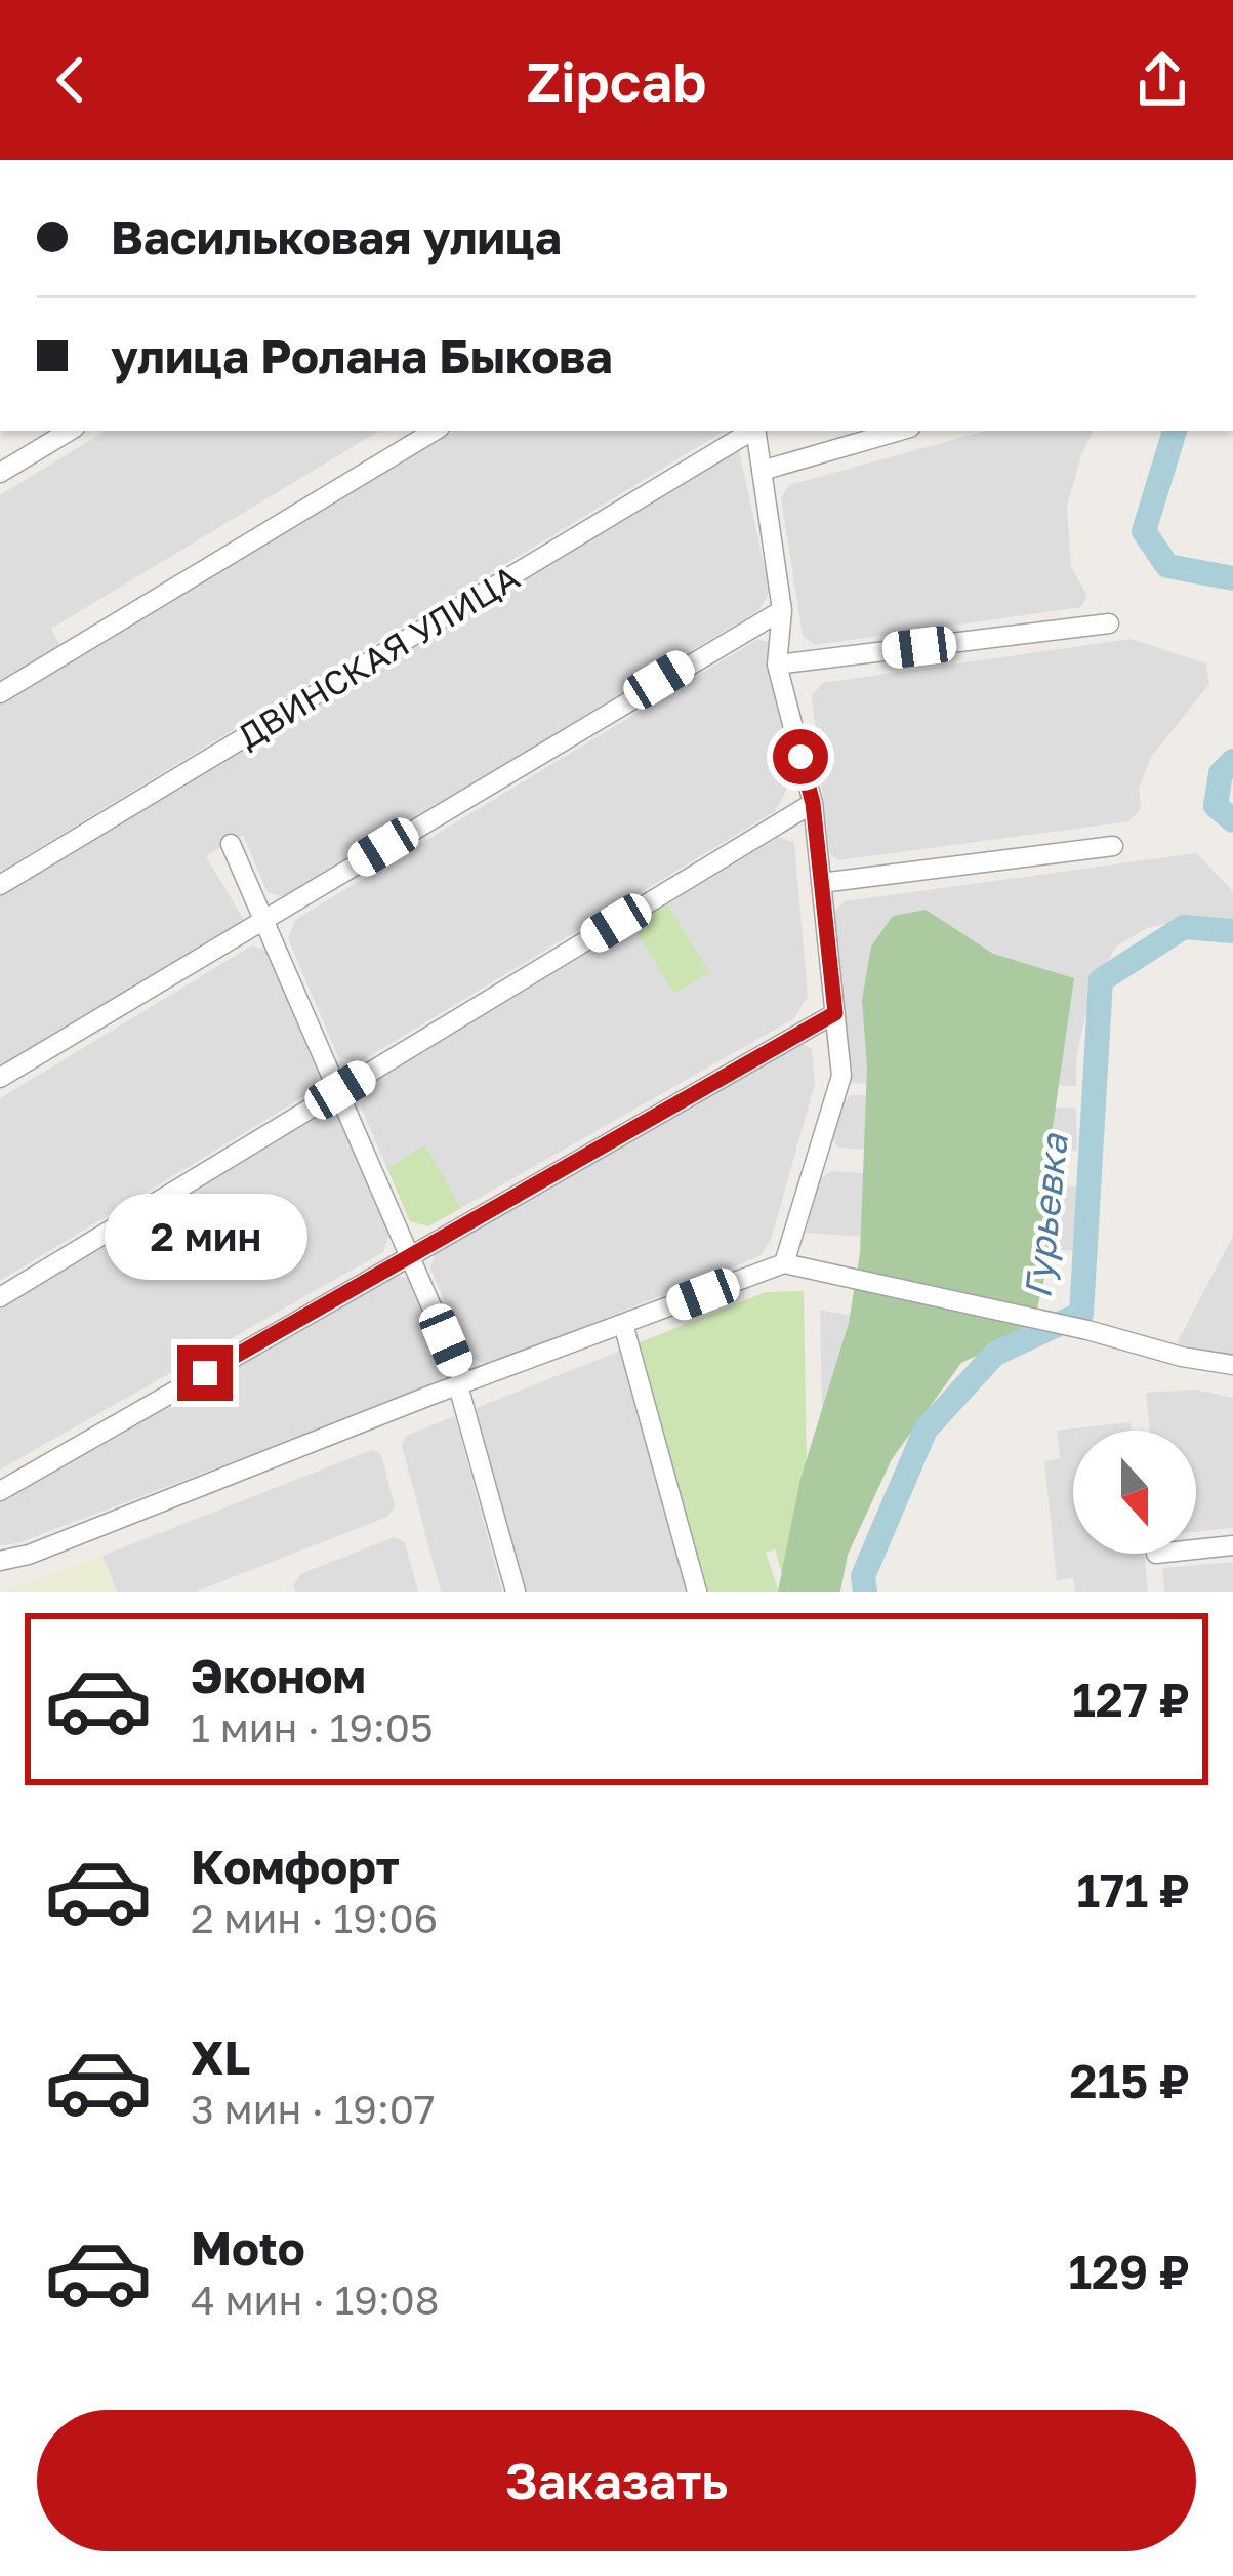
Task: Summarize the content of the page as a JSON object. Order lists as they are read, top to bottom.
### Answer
{
  "streets": {
    "street": ["ДВИНСКАЯ УЛИЦА"]
  },
  "water": ["Гурьевка"],
  "north": "bottom",
  "page": {
    "header": "Zipcab",
    "banner": ["Васильковая улица", "улица Ролана Быкова"],
    "bubble": "2 мин",
    "list": [
      {
        "name": "Эконом",
        "note": "1 мин · 19:05",
        "value": "127 ₽"
      },
      {
        "name": "Комфорт",
        "note": "2 мин · 19:06",
        "value": "171 ₽"
      },
      {
        "name": "XL",
        "note": "3 мин · 19:07",
        "value": "215 ₽"
      },
      {
        "name": "Moto",
        "note": "4 мин · 19:08",
        "value": "129 ₽"
      }
    ],
    "buttons": "Заказать"
  }
}
